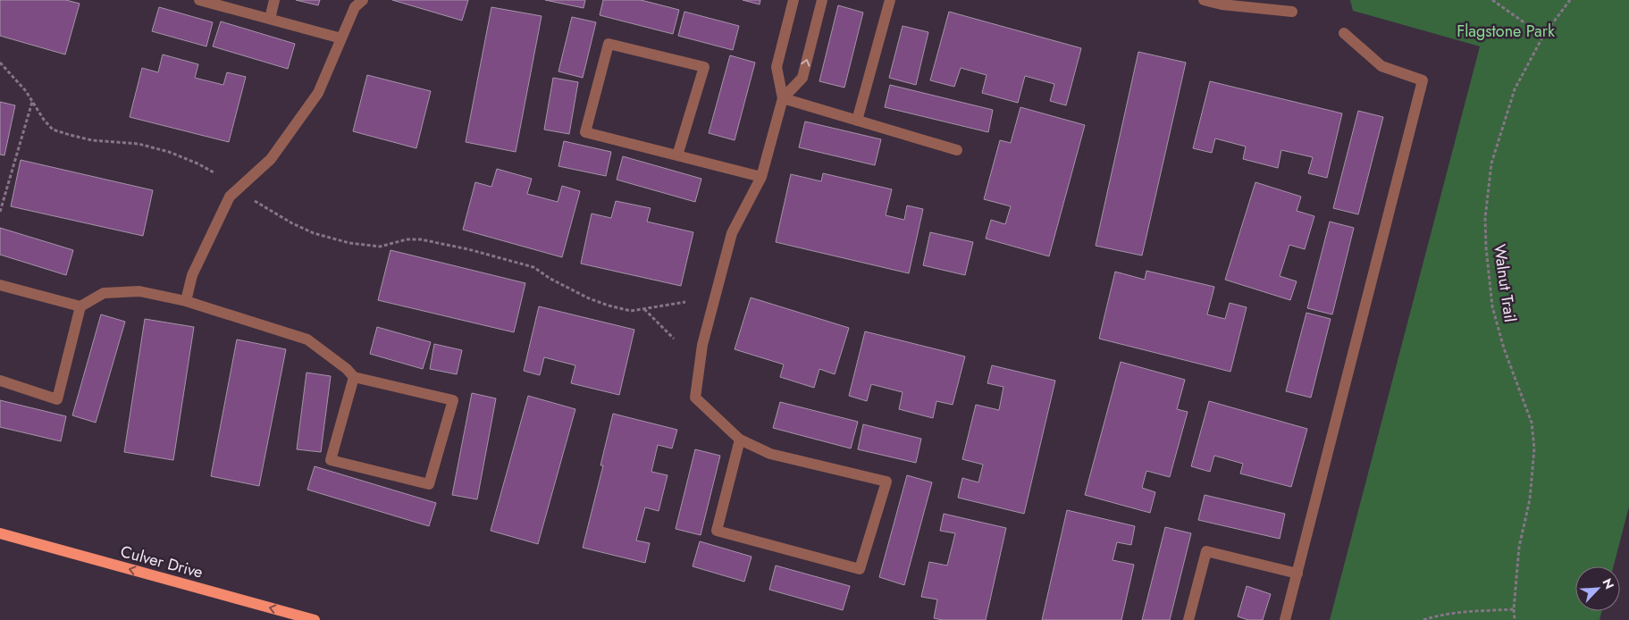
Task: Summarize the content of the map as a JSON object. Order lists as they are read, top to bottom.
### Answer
{
  "streets": {
    "main road": ["Culver Drive"],
    "path": ["Walnut Trail"]
  },
  "one_way": ["Culver Drive"],
  "parks": ["Flagstone Park"],
  "north": "top right"
}
